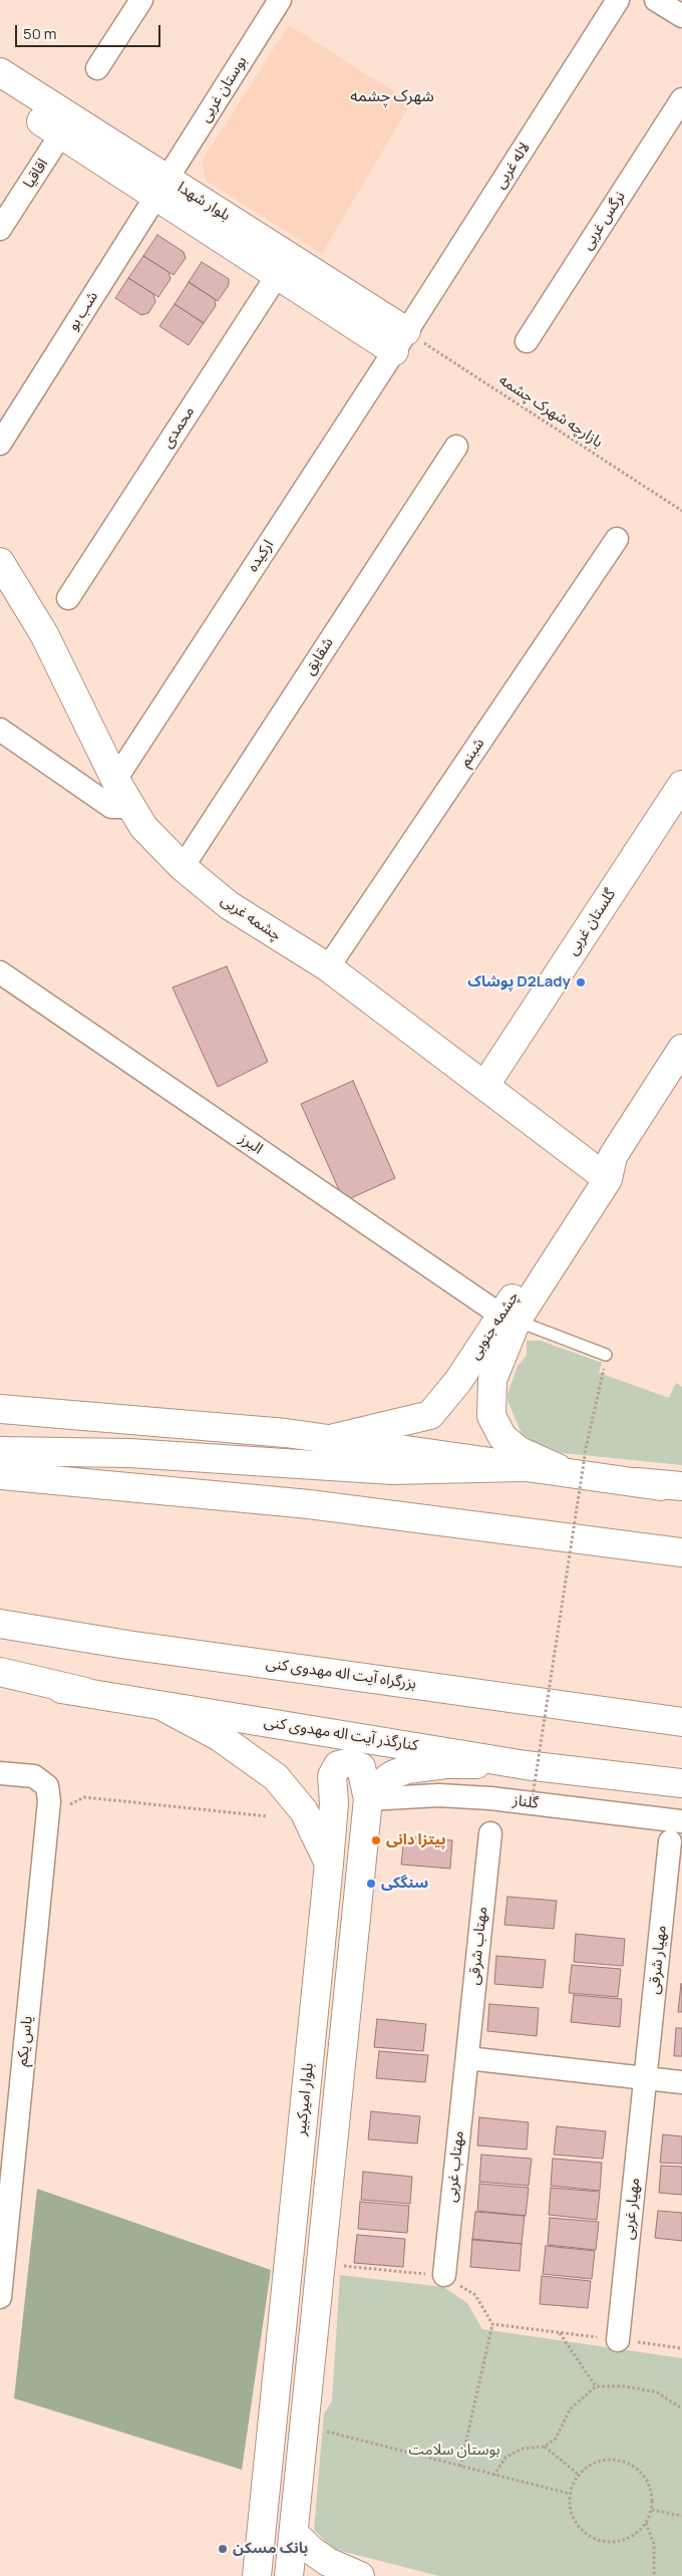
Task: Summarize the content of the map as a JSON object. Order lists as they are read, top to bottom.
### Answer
{
  "streets": {
    "main road": [
      "بلوار شهدا",
      "چشمه غربی",
      "گلستان غربی",
      "چشمه جنوبی",
      "بزرگراه آیت اله مهدوی کنی",
      "کنارگذر آیت اله مهدوی کنی",
      "بلوار امیرکبیر"
    ],
    "street": [
      "بوستان غربی",
      "لاله غربی",
      "اقاقیا",
      "نرگس غربی",
      "شب بو",
      "محمدی",
      "ارکیده",
      "شقایق",
      "شبنم",
      "البرز",
      "گلناز",
      "مهتاب شرقی",
      "مهیار شرقی",
      "یاس یکم",
      "مهتاب غربی",
      "مهیار غربی"
    ],
    "path": ["بازارچه شهرک چشمه"]
  },
  "crossings": [
    ["بوستان غربی", "بلوار شهدا"],
    ["بوستان غربی", "شب بو"],
    ["لاله غربی", "بلوار شهدا"],
    ["لاله غربی", "بازارچه شهرک چشمه"],
    ["لاله غربی", "ارکیده"],
    ["اقاقیا", "بلوار شهدا"],
    ["بلوار شهدا", "شب بو"],
    ["بلوار شهدا", "بازارچه شهرک چشمه"],
    ["بلوار شهدا", "محمدی"],
    ["بلوار شهدا", "ارکیده"],
    ["بازارچه شهرک چشمه", "ارکیده"],
    ["ارکیده", "چشمه غربی"],
    ["شقایق", "چشمه غربی"],
    ["شبنم", "چشمه غربی"],
    ["چشمه غربی", "گلستان غربی"],
    ["چشمه غربی", "چشمه جنوبی"],
    ["البرز", "چشمه جنوبی"],
    ["گلناز", "بلوار امیرکبیر"],
    ["مهتاب شرقی", "مهتاب غربی"],
    ["مهیار شرقی", "مهیار غربی"]
  ],
  "districts": ["شهرک چشمه"],
  "parks": ["بوستان سلامت"],
  "places": [
    "پوشاک D2Lady",
    "پیتزا دانی",
    "سنگکی",
    "بانک مسکن"
  ],
  "scale_bar": "50 m"
}
